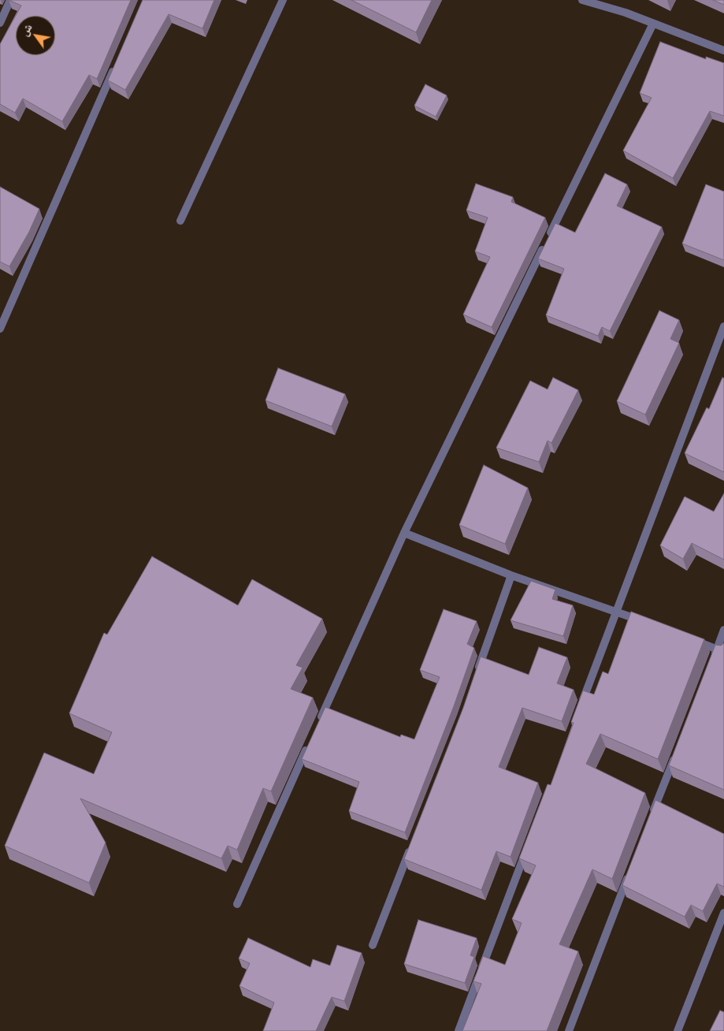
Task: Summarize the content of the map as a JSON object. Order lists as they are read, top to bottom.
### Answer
{
  "north": "top left"
}
